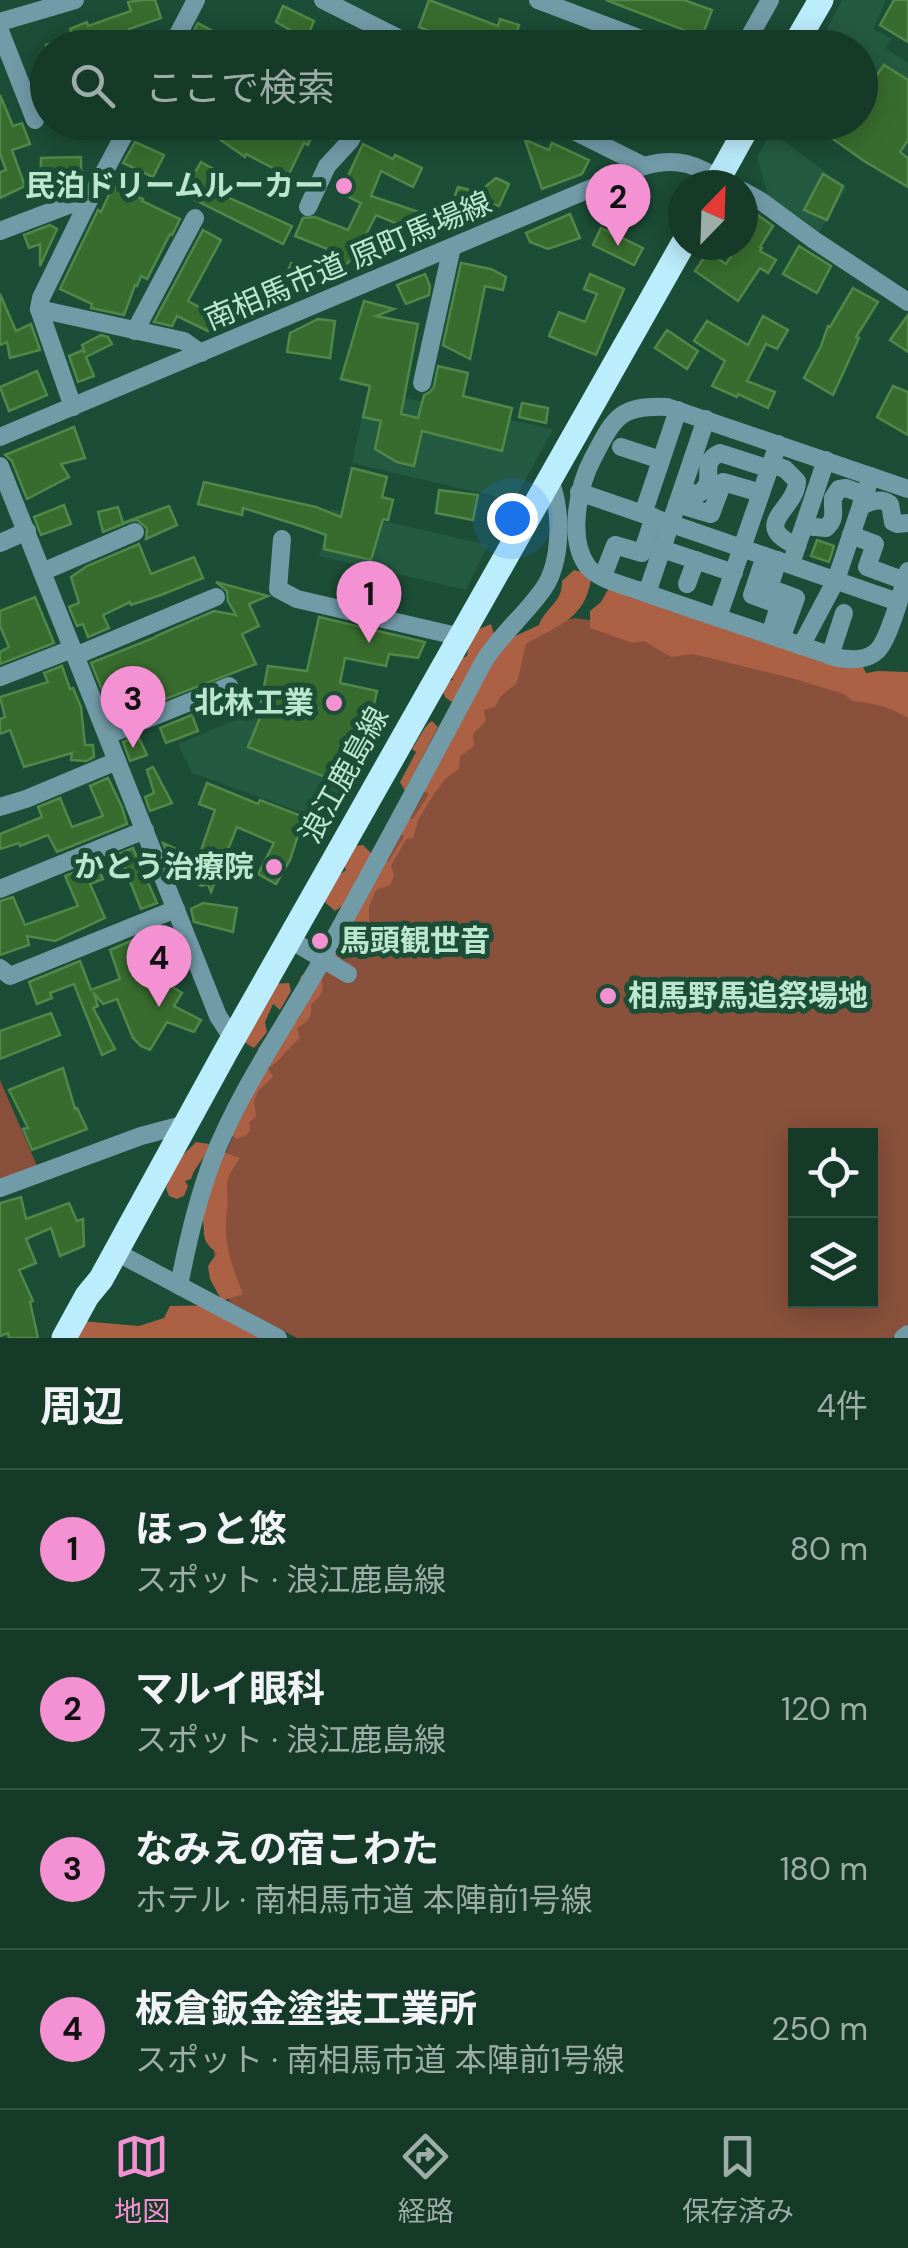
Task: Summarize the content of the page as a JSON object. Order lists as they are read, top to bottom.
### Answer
{
  "streets": {
    "main road": ["浪江鹿島線"],
    "street": ["南相馬市道 原町馬場線"]
  },
  "places": [
    "民泊ドリームルーカー",
    "北林工業",
    "かとう治療院",
    "馬頭観世音",
    "相馬野馬追祭場地"
  ],
  "north": "top right",
  "page": {
    "search": "ここで検索",
    "pins": [
      "2",
      "1",
      "3",
      "4"
    ],
    "heading": ["周辺", "4件"],
    "list": [
      {
        "mark": "1",
        "name": "ほっと悠",
        "note": "スポット · 浪江鹿島線",
        "value": "80 m"
      },
      {
        "mark": "2",
        "name": "マルイ眼科",
        "note": "スポット · 浪江鹿島線",
        "value": "120 m"
      },
      {
        "mark": "3",
        "name": "なみえの宿こわた",
        "note": "ホテル · 南相馬市道 本陣前1号線",
        "value": "180 m"
      },
      {
        "mark": "4",
        "name": "板倉鈑金塗装工業所",
        "note": "スポット · 南相馬市道 本陣前1号線",
        "value": "250 m"
      }
    ],
    "nav": ["地図", "経路", "保存済み"]
  }
}
